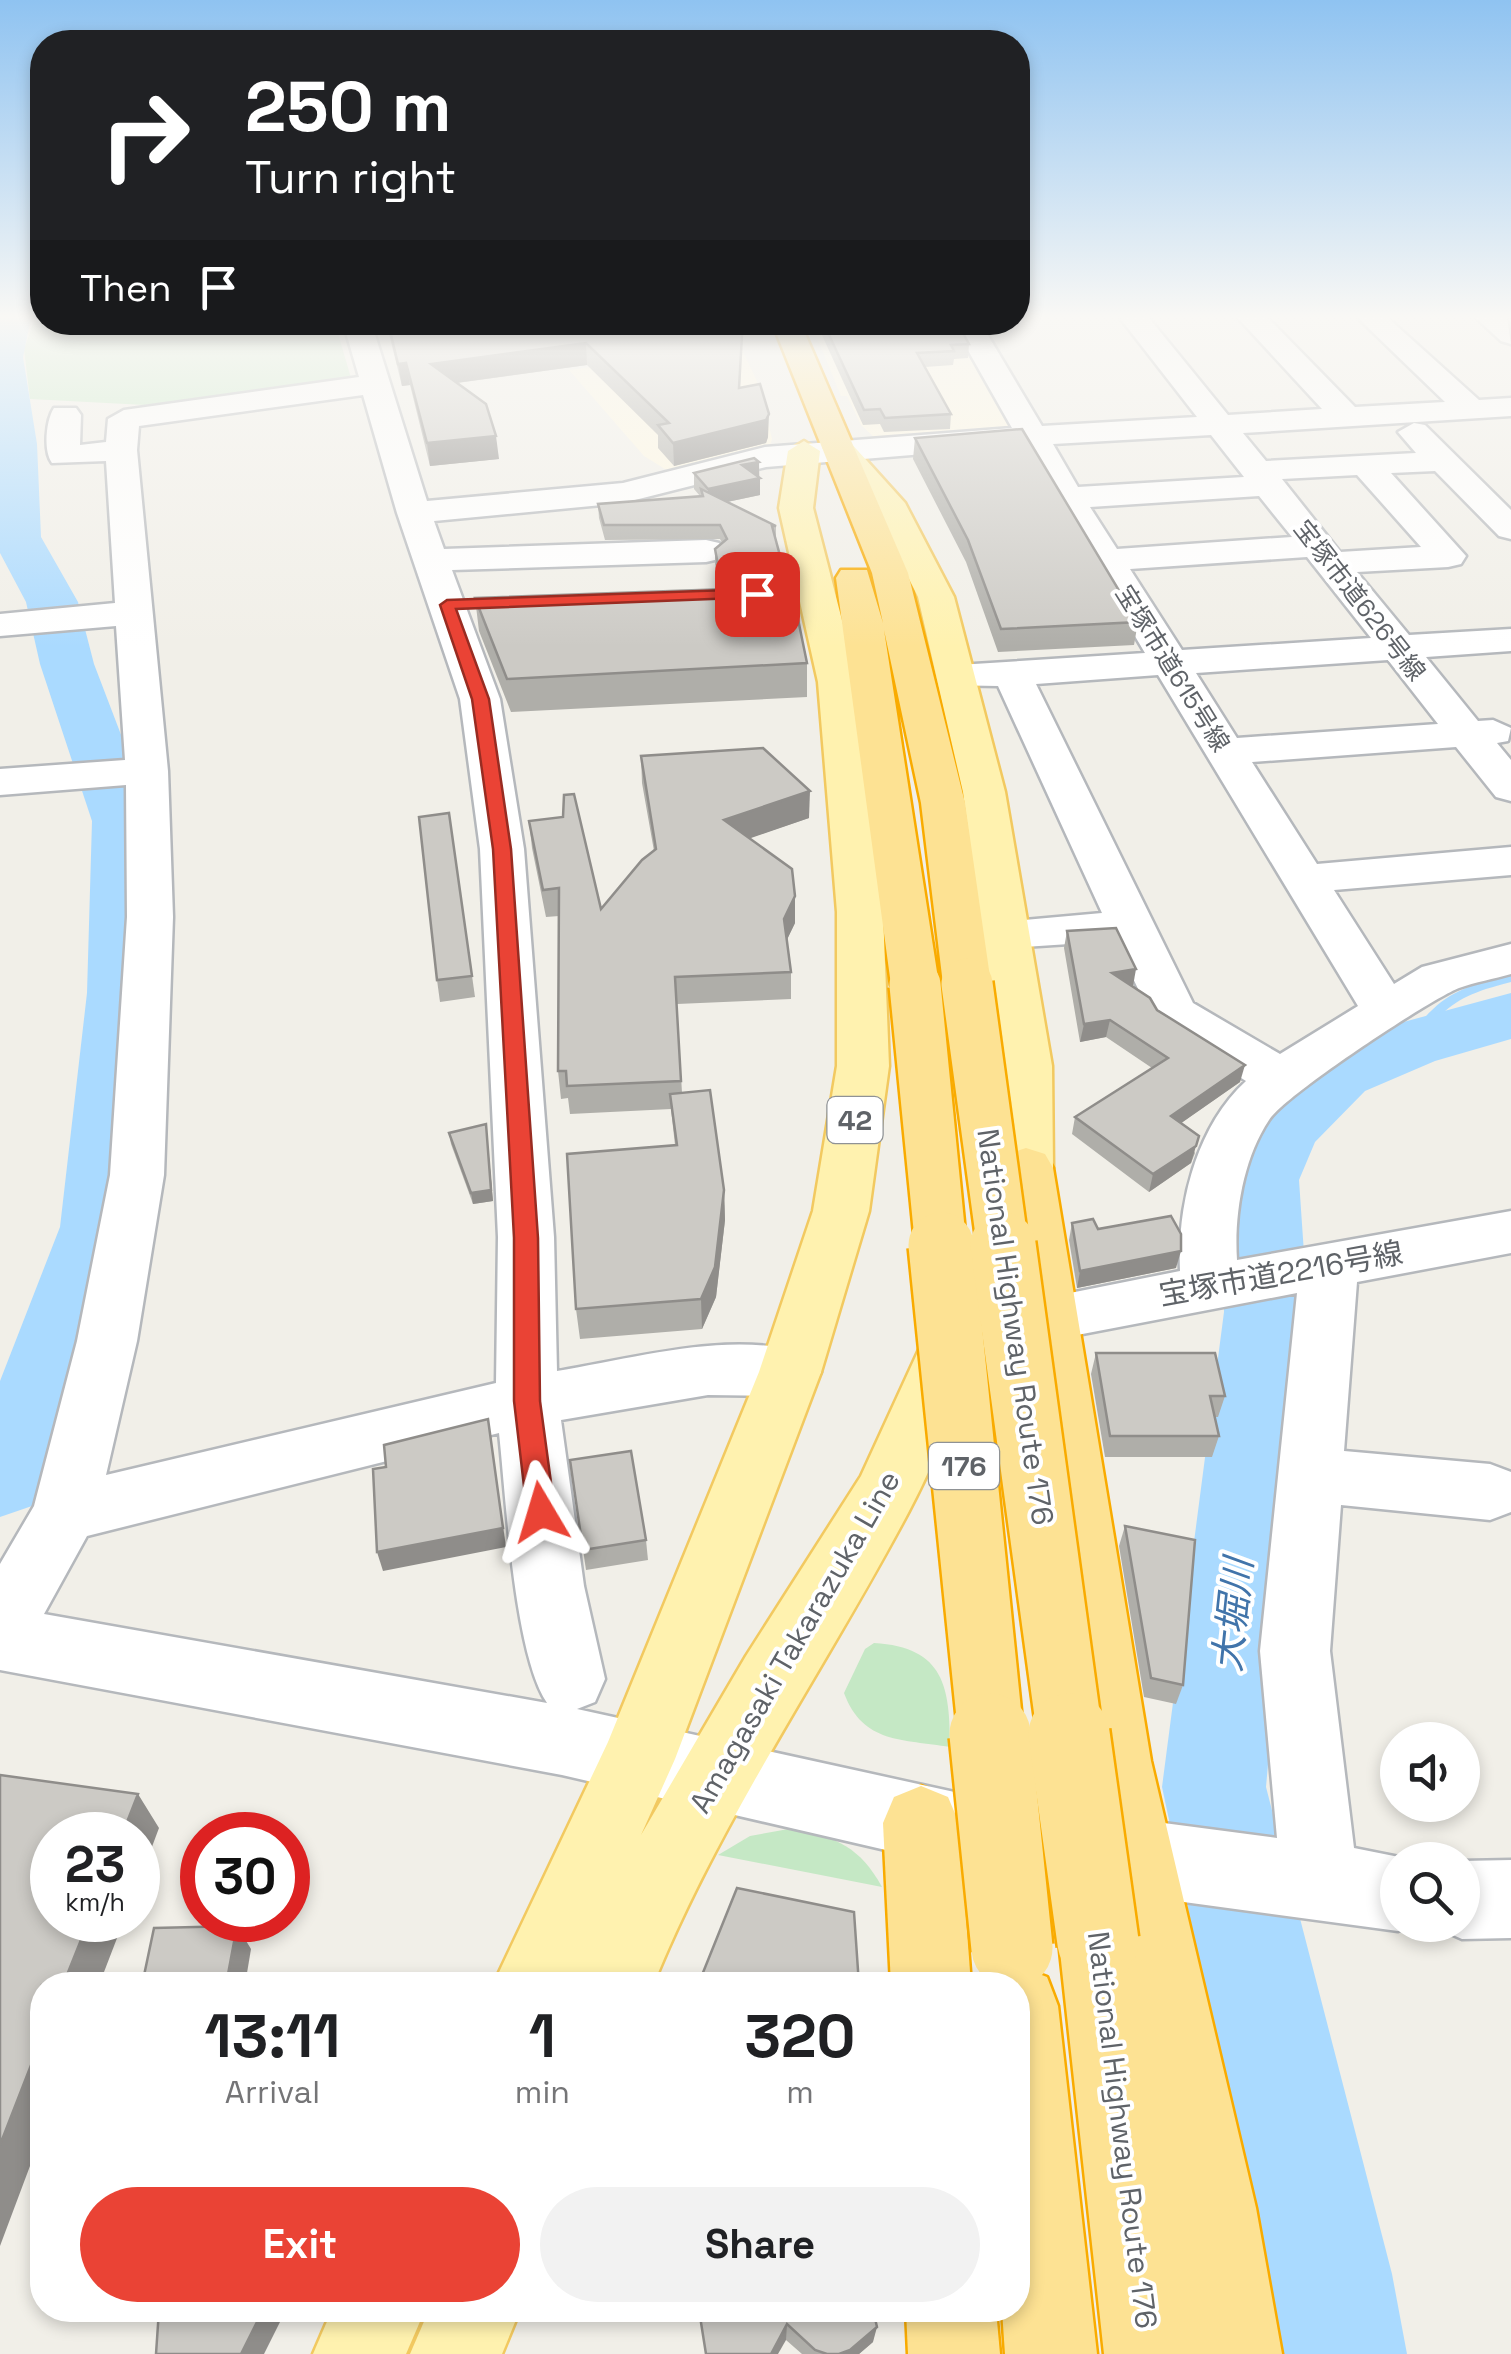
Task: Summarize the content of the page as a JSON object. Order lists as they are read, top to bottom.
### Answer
{
  "streets": {
    "highway": ["National Highway Route 176", "176"],
    "main road": ["42", "Amagasaki Takarazuka Line"],
    "street": ["宝塚市道626号線", "宝塚市道615号線", "宝塚市道2216号線"]
  },
  "crossings": [
    ["42", "National Highway Route 176"],
    ["42", "Amagasaki Takarazuka Line"],
    ["National Highway Route 176", "Amagasaki Takarazuka Line"]
  ],
  "water": ["大堀川"],
  "page": {
    "turn": ["250 m", "Turn right"],
    "then": "Then",
    "speed": "23 km/h",
    "limit": "30",
    "eta": [
      "13:11",
      "Arrival",
      "1",
      "min",
      "320",
      "m"
    ],
    "buttons": ["Exit", "Share"]
  }
}
